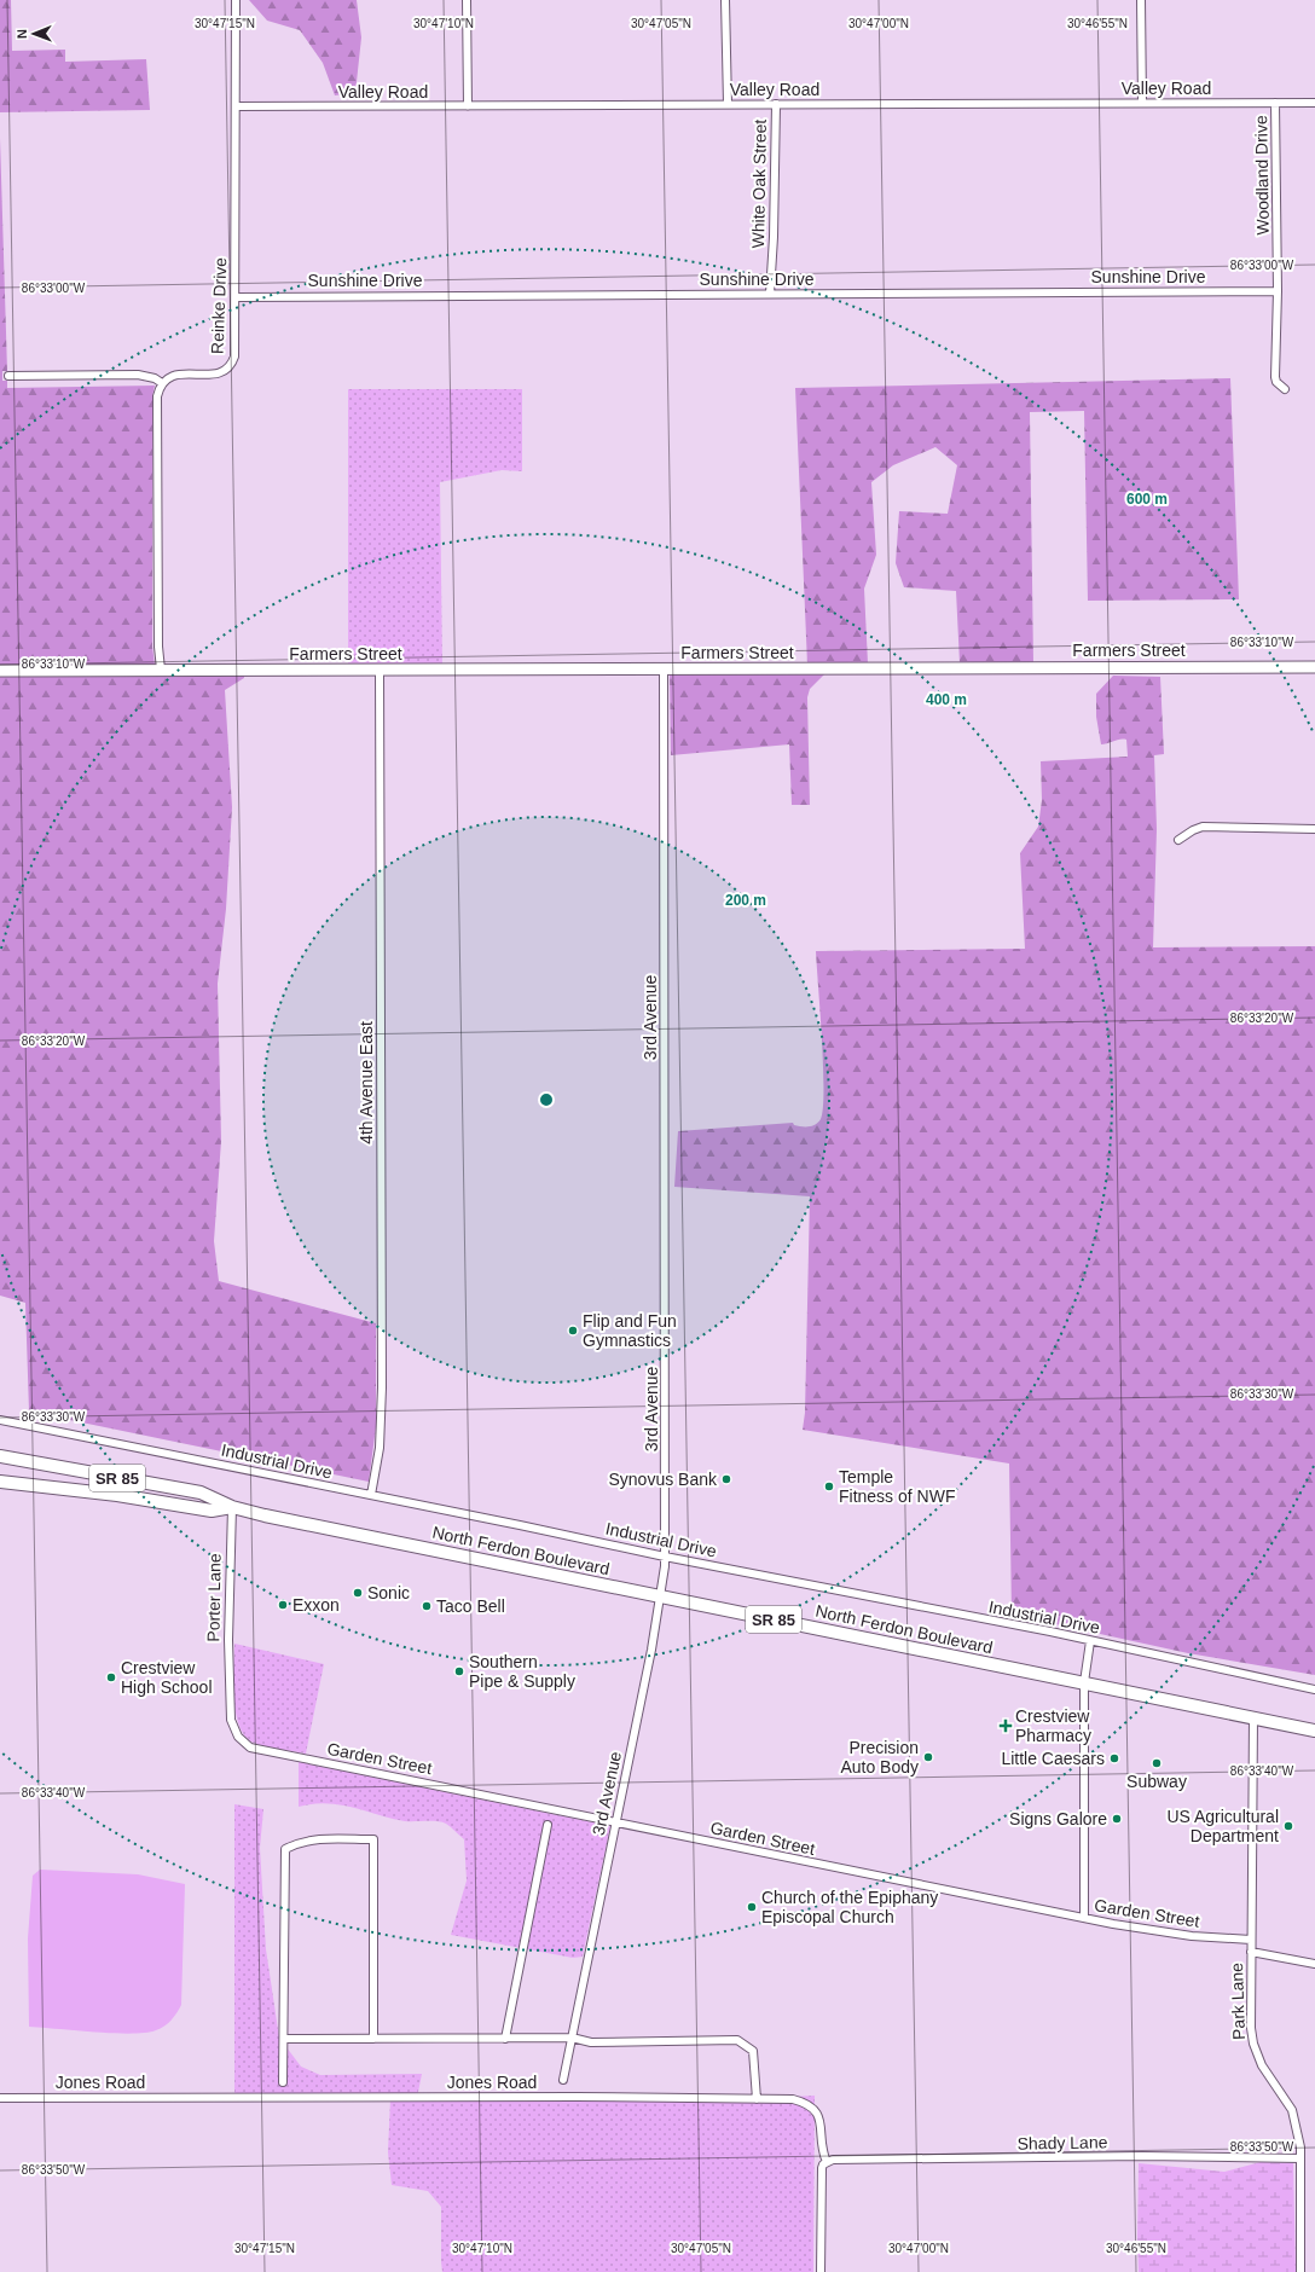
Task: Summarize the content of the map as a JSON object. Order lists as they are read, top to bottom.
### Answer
{
  "streets": {
    "main road": ["SR 85", "North Ferdon Boulevard"],
    "street": [
      "Valley Road",
      "Woodland Drive",
      "White Oak Street",
      "Sunshine Drive",
      "Reinke Drive",
      "Farmers Street",
      "3rd Avenue",
      "4th Avenue East",
      "Industrial Drive",
      "Porter Lane",
      "Garden Street",
      "Park Lane",
      "Jones Road",
      "Shady Lane"
    ]
  },
  "crossings": [
    ["Valley Road", "Woodland Drive"],
    ["Valley Road", "White Oak Street"],
    ["Valley Road", "Reinke Drive"],
    ["Woodland Drive", "Sunshine Drive"],
    ["White Oak Street", "Sunshine Drive"],
    ["Sunshine Drive", "Reinke Drive"],
    ["Farmers Street", "3rd Avenue"],
    ["Farmers Street", "4th Avenue East"],
    ["3rd Avenue", "Industrial Drive"],
    ["3rd Avenue", "North Ferdon Boulevard"],
    ["3rd Avenue", "Garden Street"],
    ["4th Avenue East", "Industrial Drive"],
    ["North Ferdon Boulevard", "Porter Lane"],
    ["North Ferdon Boulevard", "Park Lane"],
    ["Porter Lane", "Garden Street"],
    ["Garden Street", "Park Lane"],
    ["Park Lane", "Shady Lane"],
    ["Jones Road", "Shady Lane"]
  ],
  "places": {
    "other": [
      "Flip and Fun Gymnastics",
      "Synovus Bank",
      "Temple Fitness of NWF",
      "Sonic",
      "Exxon",
      "Taco Bell",
      "Southern Pipe & Supply",
      "Crestview High School",
      "Precision Auto Body",
      "Little Caesars",
      "Subway",
      "Signs Galore",
      "US Agricultural Department",
      "Church of the Epiphany Episcopal Church"
    ],
    "health": ["Crestview Pharmacy"]
  },
  "north": "left",
  "coordinates": [
    "30°47'15\"N",
    "30°47'10\"N",
    "30°47'05\"N",
    "30°47'00\"N",
    "30°46'55\"N",
    "86°33'00\"W",
    "86°33'10\"W",
    "86°33'20\"W",
    "86°33'30\"W",
    "86°33'40\"W",
    "86°33'50\"W"
  ],
  "rings": ["600 m", "400 m", "200 m"]
}
